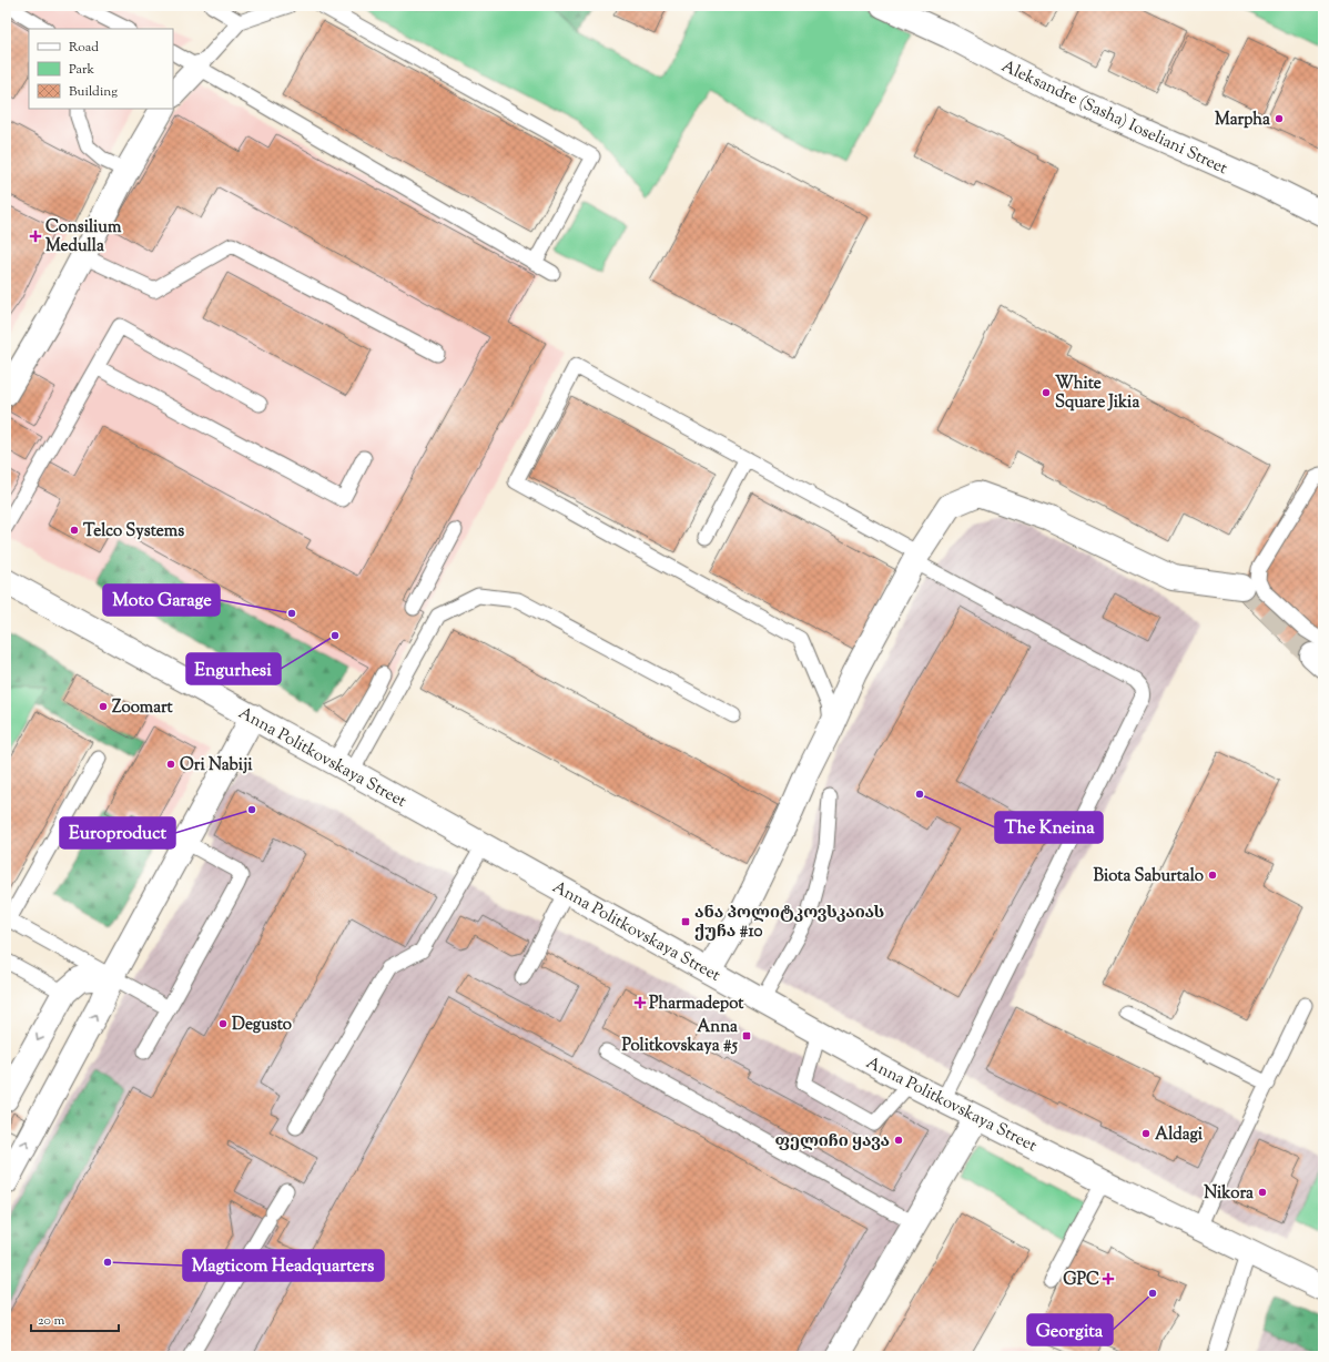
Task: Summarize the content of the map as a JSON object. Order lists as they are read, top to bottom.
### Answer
{
  "streets": {
    "street": ["Aleksandre (Sasha) Ioseliani Street", "Anna Politkovskaya Street"]
  },
  "places": {
    "other": [
      "Marpha",
      "White Square Jikia",
      "Telco Systems",
      "Moto Garage",
      "Engurhesi",
      "Zoomart",
      "Ori Nabiji",
      "The Kneina",
      "Europroduct",
      "Biota Saburtalo",
      "Degusto",
      "Aldagi",
      "ფელიჩი ყავა",
      "Nikora",
      "Magticom Headquarters",
      "Georgita"
    ],
    "health": ["Consilium Medulla", "Pharmadepot", "GPC"],
    "transit": ["ანა პოლიტკოვსკაიას ქუჩა #10", "Anna Politkovskaya #5"]
  },
  "legend": ["Road", "Park", "Building"],
  "scale_bar": "20 m"
}
